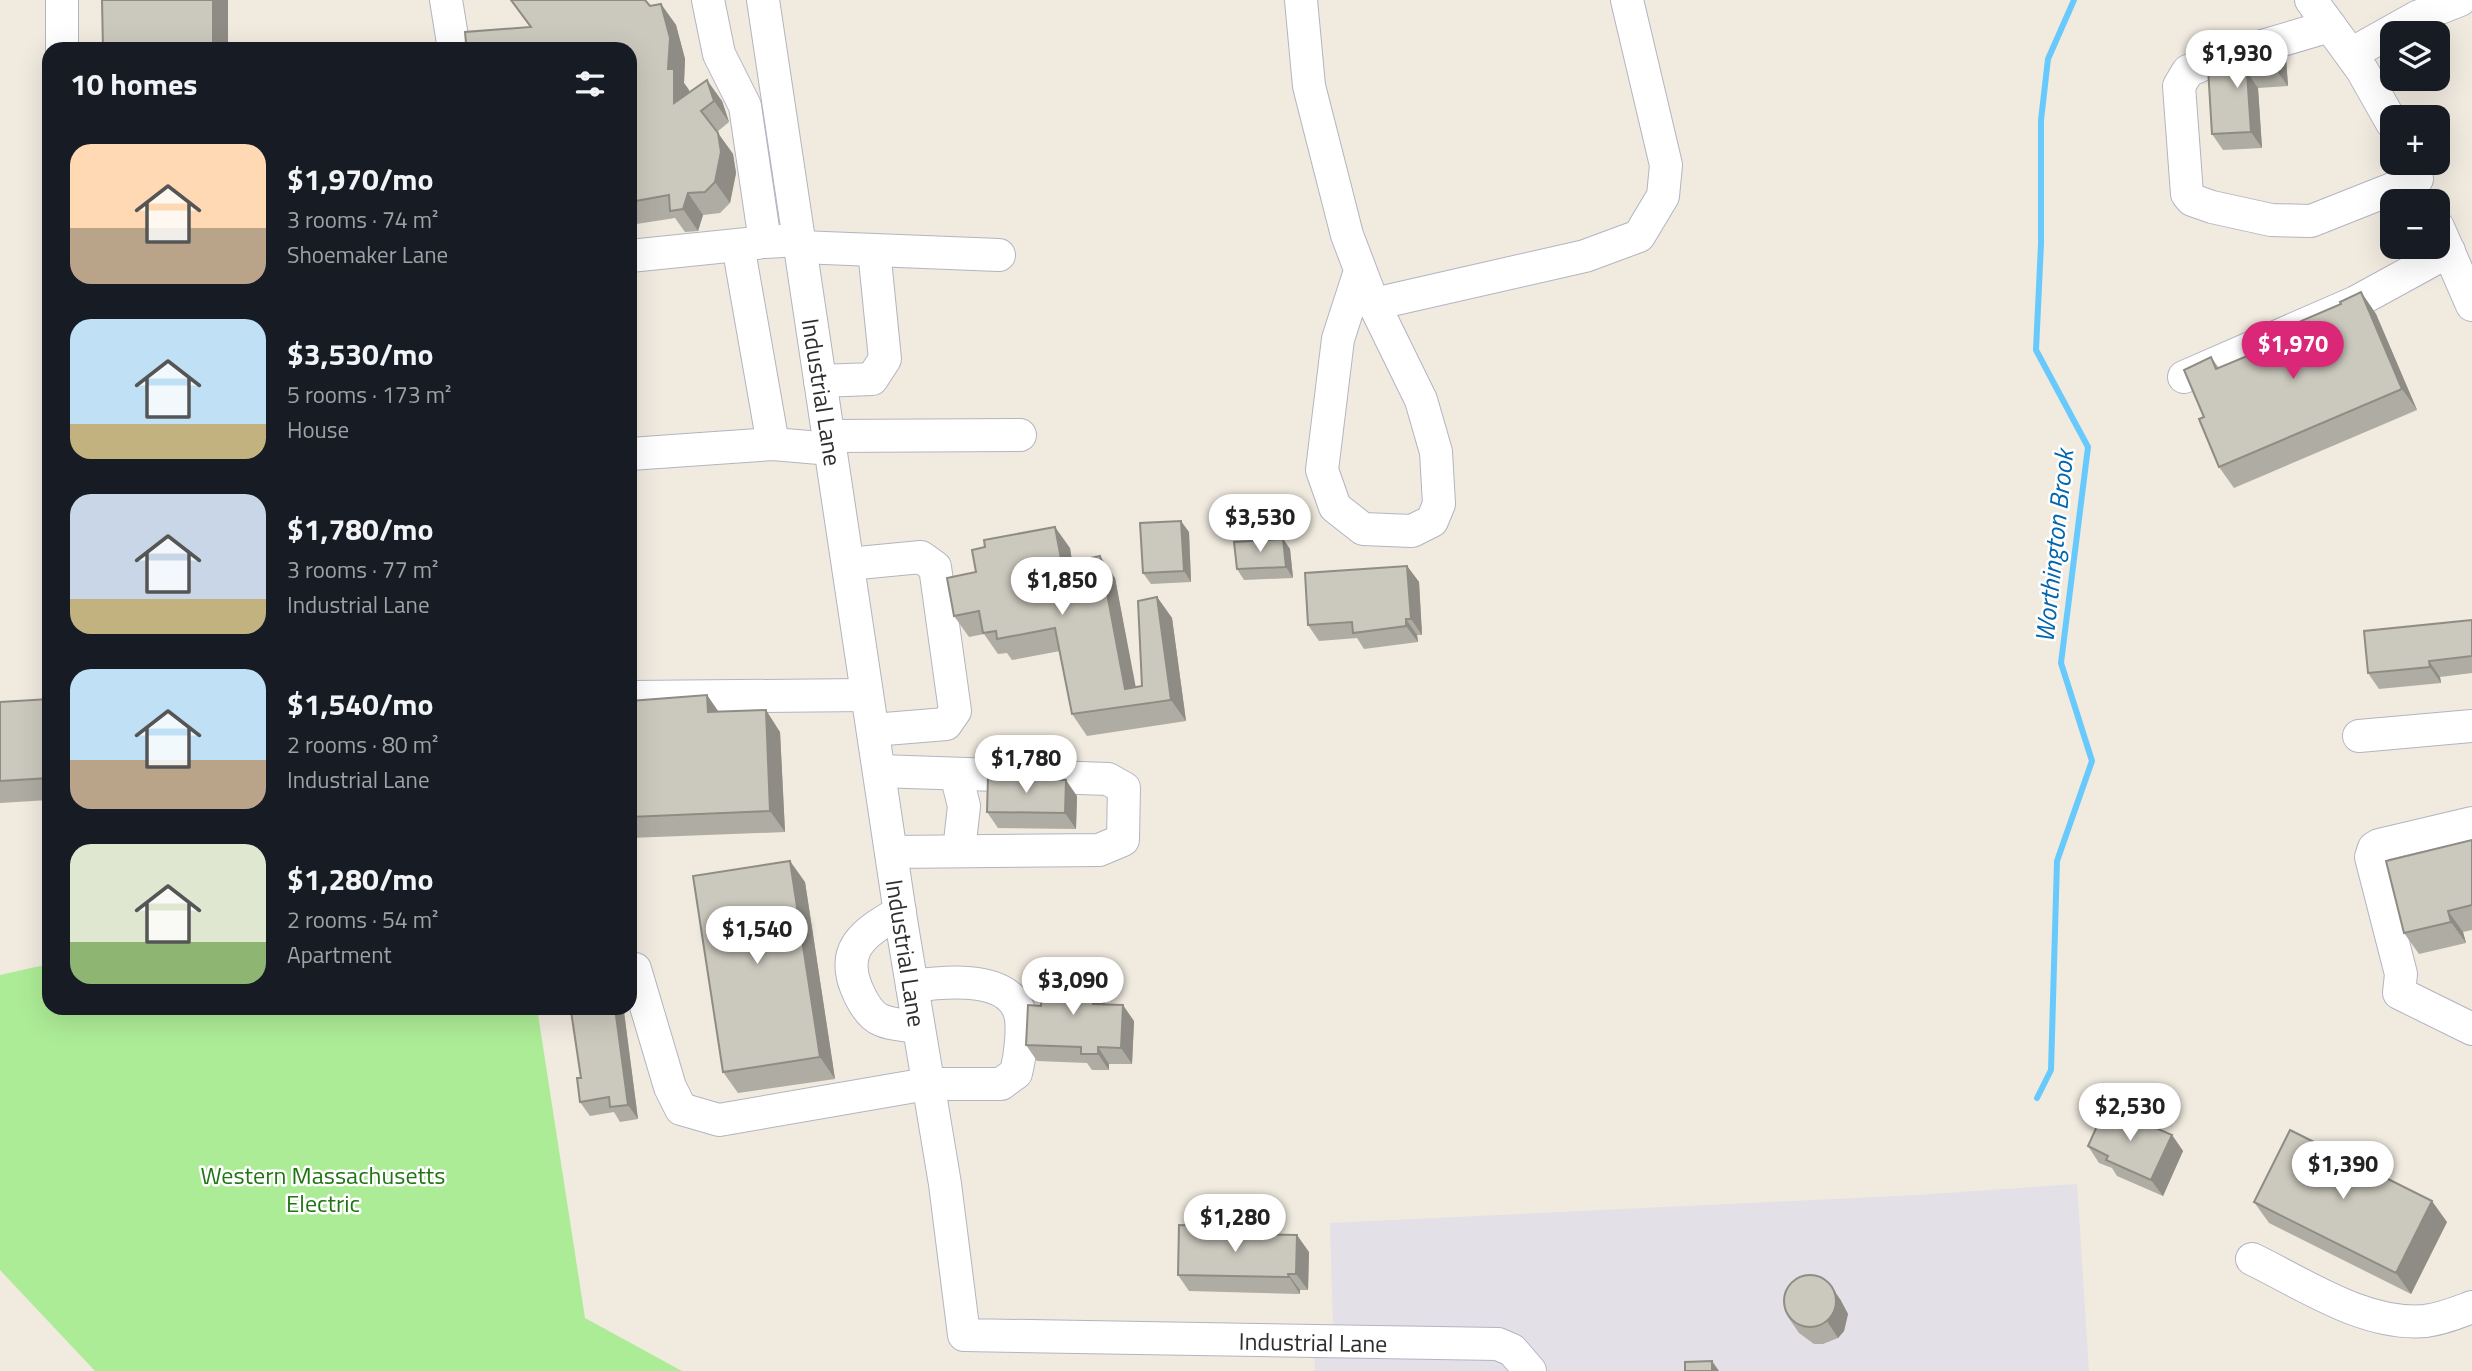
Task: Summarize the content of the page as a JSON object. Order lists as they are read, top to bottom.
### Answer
{
  "streets": {
    "street": ["Industrial Lane"]
  },
  "water": ["Worthington Brook"],
  "parks": ["Western Massachusetts Electric"],
  "page": {
    "map_buttons": ["+", "−"],
    "price": [
      "$1,930",
      "$1,970",
      "$3,530",
      "$1,850",
      "$1,780",
      "$1,540",
      "$3,090",
      "$2,530",
      "$1,390",
      "$1,280"
    ],
    "heading": "10 homes",
    "list": [
      {
        "name": "$1,970/mo",
        "note": "3 rooms · 74 m² · Shoemaker Lane"
      },
      {
        "name": "$3,530/mo",
        "note": "5 rooms · 173 m² · House"
      },
      {
        "name": "$1,780/mo",
        "note": "3 rooms · 77 m² · Industrial Lane"
      },
      {
        "name": "$1,540/mo",
        "note": "2 rooms · 80 m² · Industrial Lane"
      },
      {
        "name": "$1,280/mo",
        "note": "2 rooms · 54 m² · Apartment"
      }
    ]
  }
}
